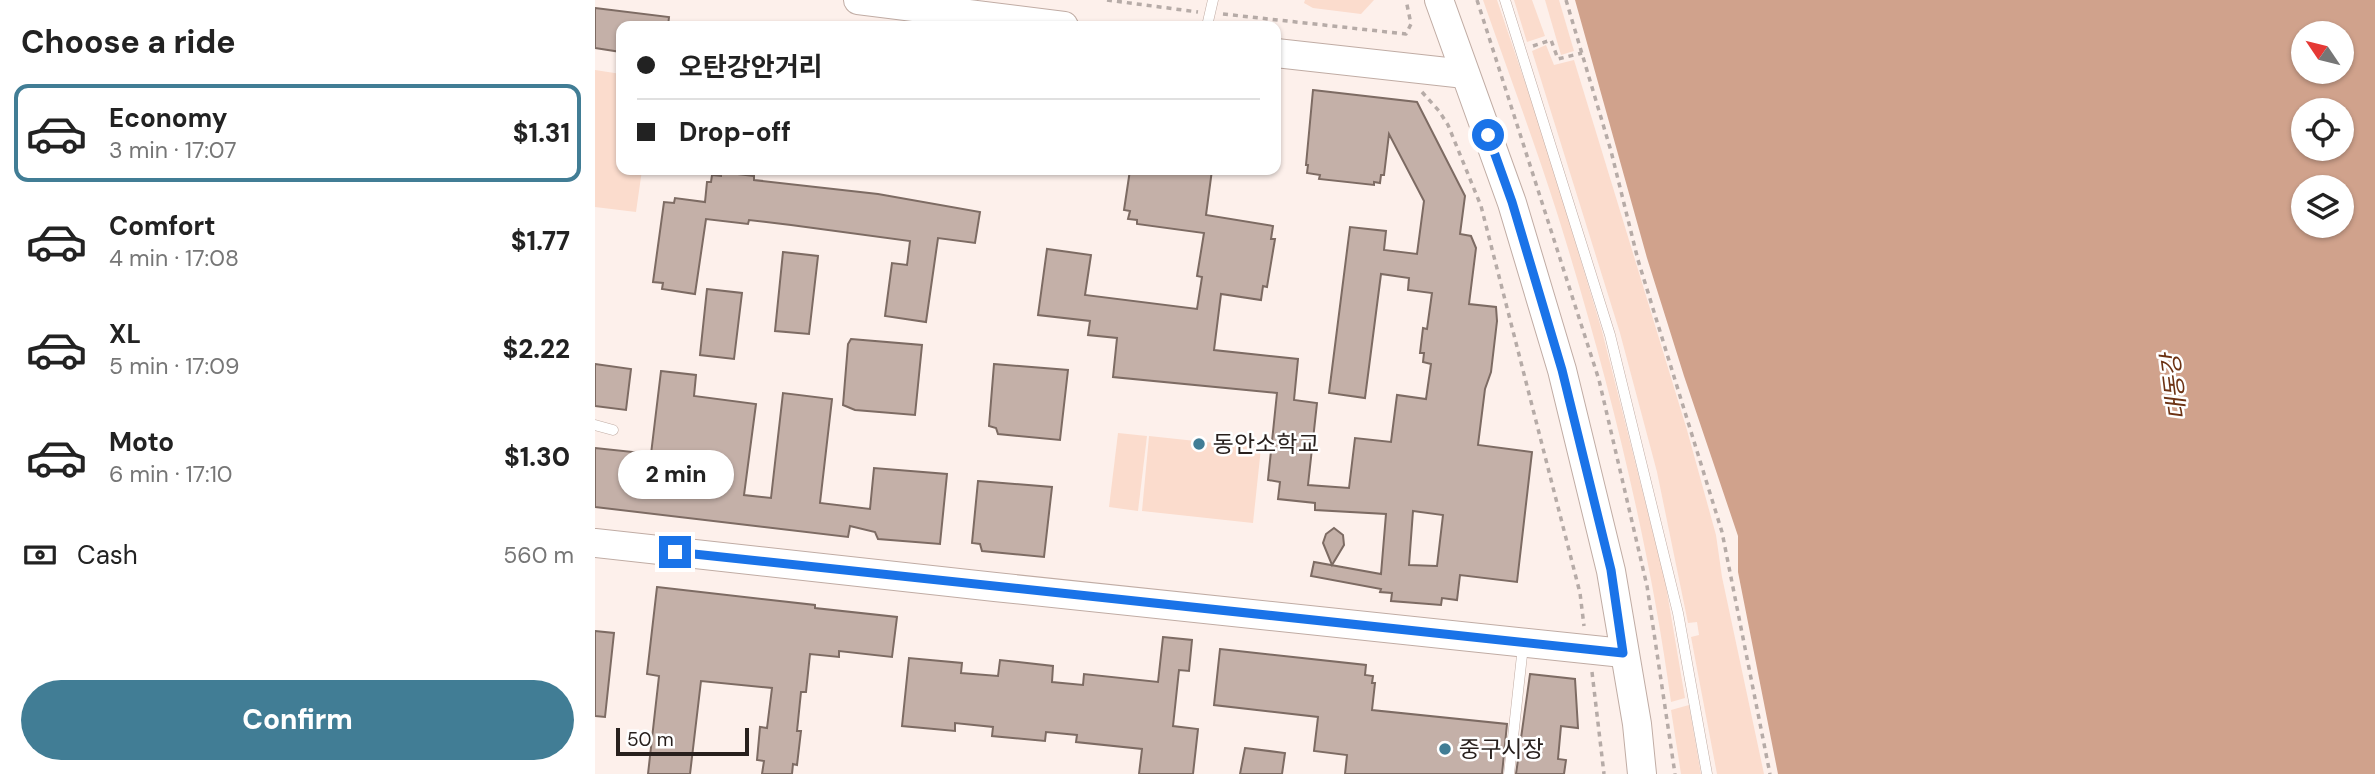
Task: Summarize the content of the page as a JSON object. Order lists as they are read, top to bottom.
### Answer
{
  "water": ["대동강"],
  "places": ["동안소학교", "중구시장"],
  "scale_bar": "50 m",
  "north": "top left",
  "page": {
    "heading": "Choose a ride",
    "banner": ["오탄강안거리", "Drop-off"],
    "list": [
      {
        "name": "Economy",
        "note": "3 min · 17:07",
        "value": "$1.31"
      },
      {
        "name": "Comfort",
        "note": "4 min · 17:08",
        "value": "$1.77"
      },
      {
        "name": "XL",
        "note": "5 min · 17:09",
        "value": "$2.22"
      },
      {
        "name": "Moto",
        "note": "6 min · 17:10",
        "value": "$1.30"
      }
    ],
    "bubble": "2 min",
    "pay": ["Cash", "560 m"],
    "buttons": "Confirm",
    "scale": "50 m"
  }
}
